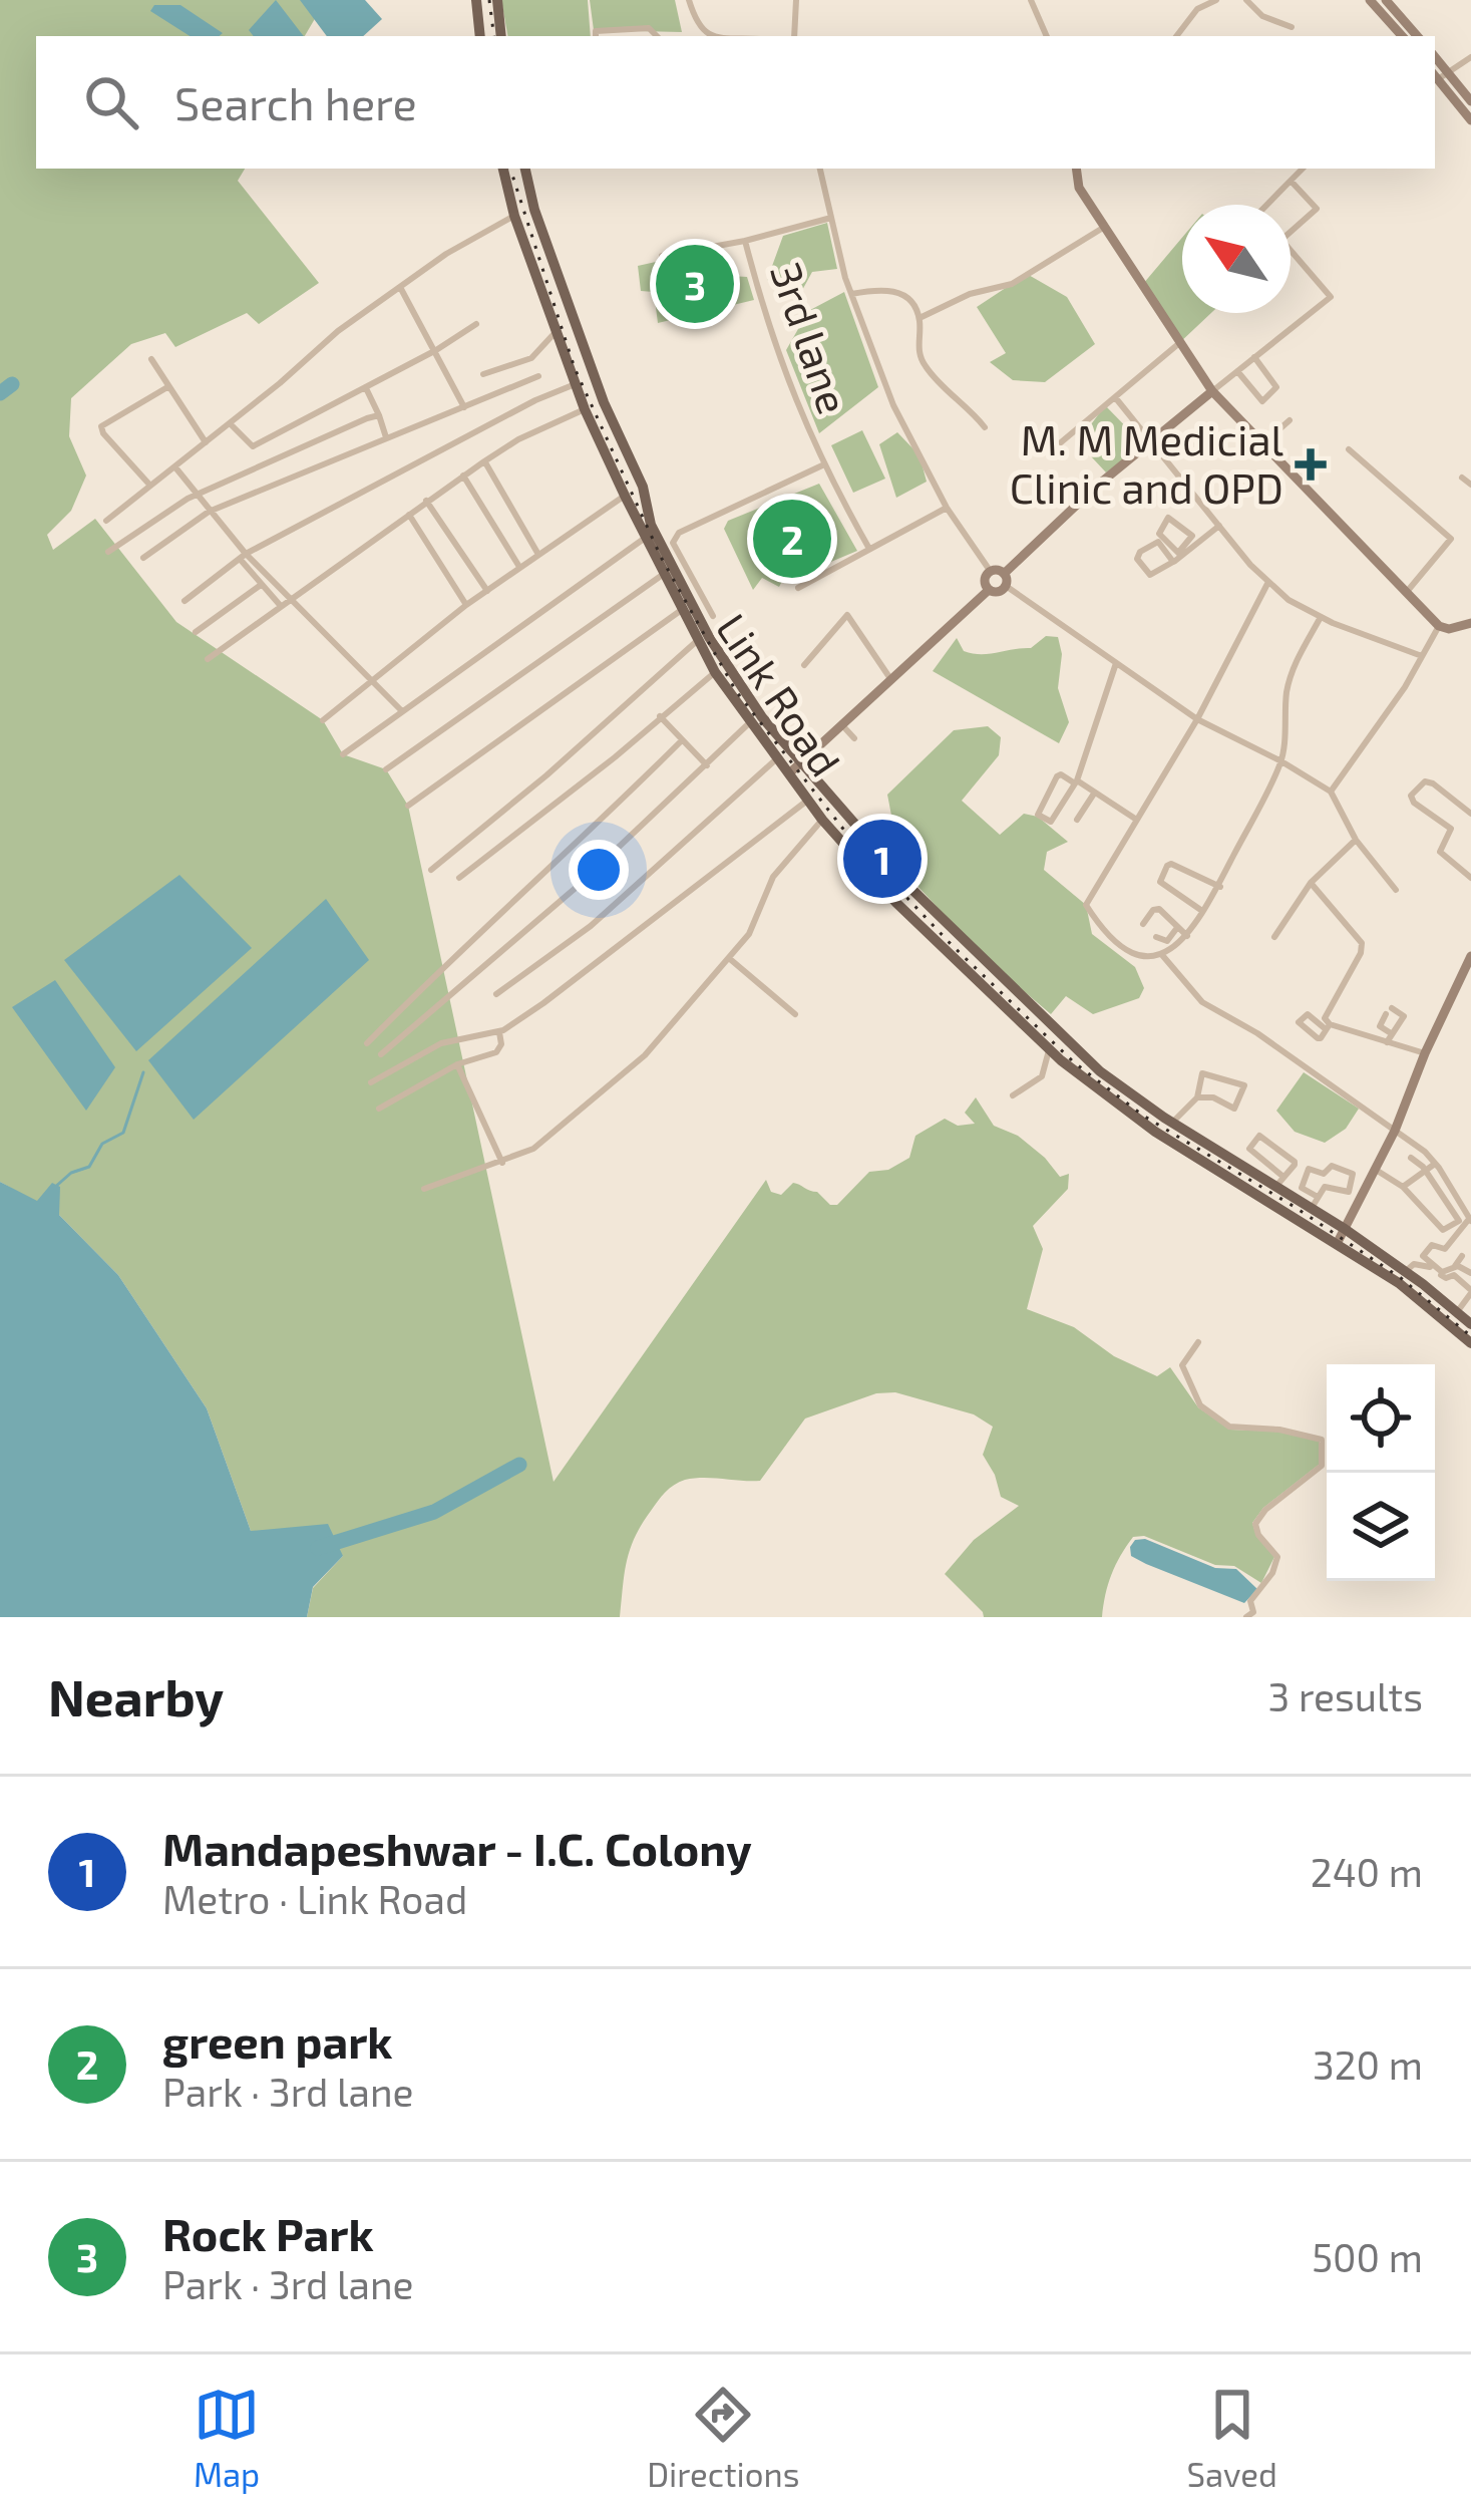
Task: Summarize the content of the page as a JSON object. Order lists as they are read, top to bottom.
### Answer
{
  "streets": {
    "main road": ["Link Road"],
    "street": ["3rd lane"]
  },
  "places": {
    "health": ["M. M Medicial Clinic and OPD"]
  },
  "north": "top left",
  "page": {
    "search": "Search here",
    "pins": ["3", "2", "1"],
    "heading": ["Nearby", "3 results"],
    "list": [
      {
        "mark": "1",
        "name": "Mandapeshwar - I.C. Colony",
        "note": "Metro · Link Road",
        "value": "240 m"
      },
      {
        "mark": "2",
        "name": "green park",
        "note": "Park · 3rd lane",
        "value": "320 m"
      },
      {
        "mark": "3",
        "name": "Rock Park",
        "note": "Park · 3rd lane",
        "value": "500 m"
      }
    ],
    "nav": ["Map", "Directions", "Saved"]
  }
}
